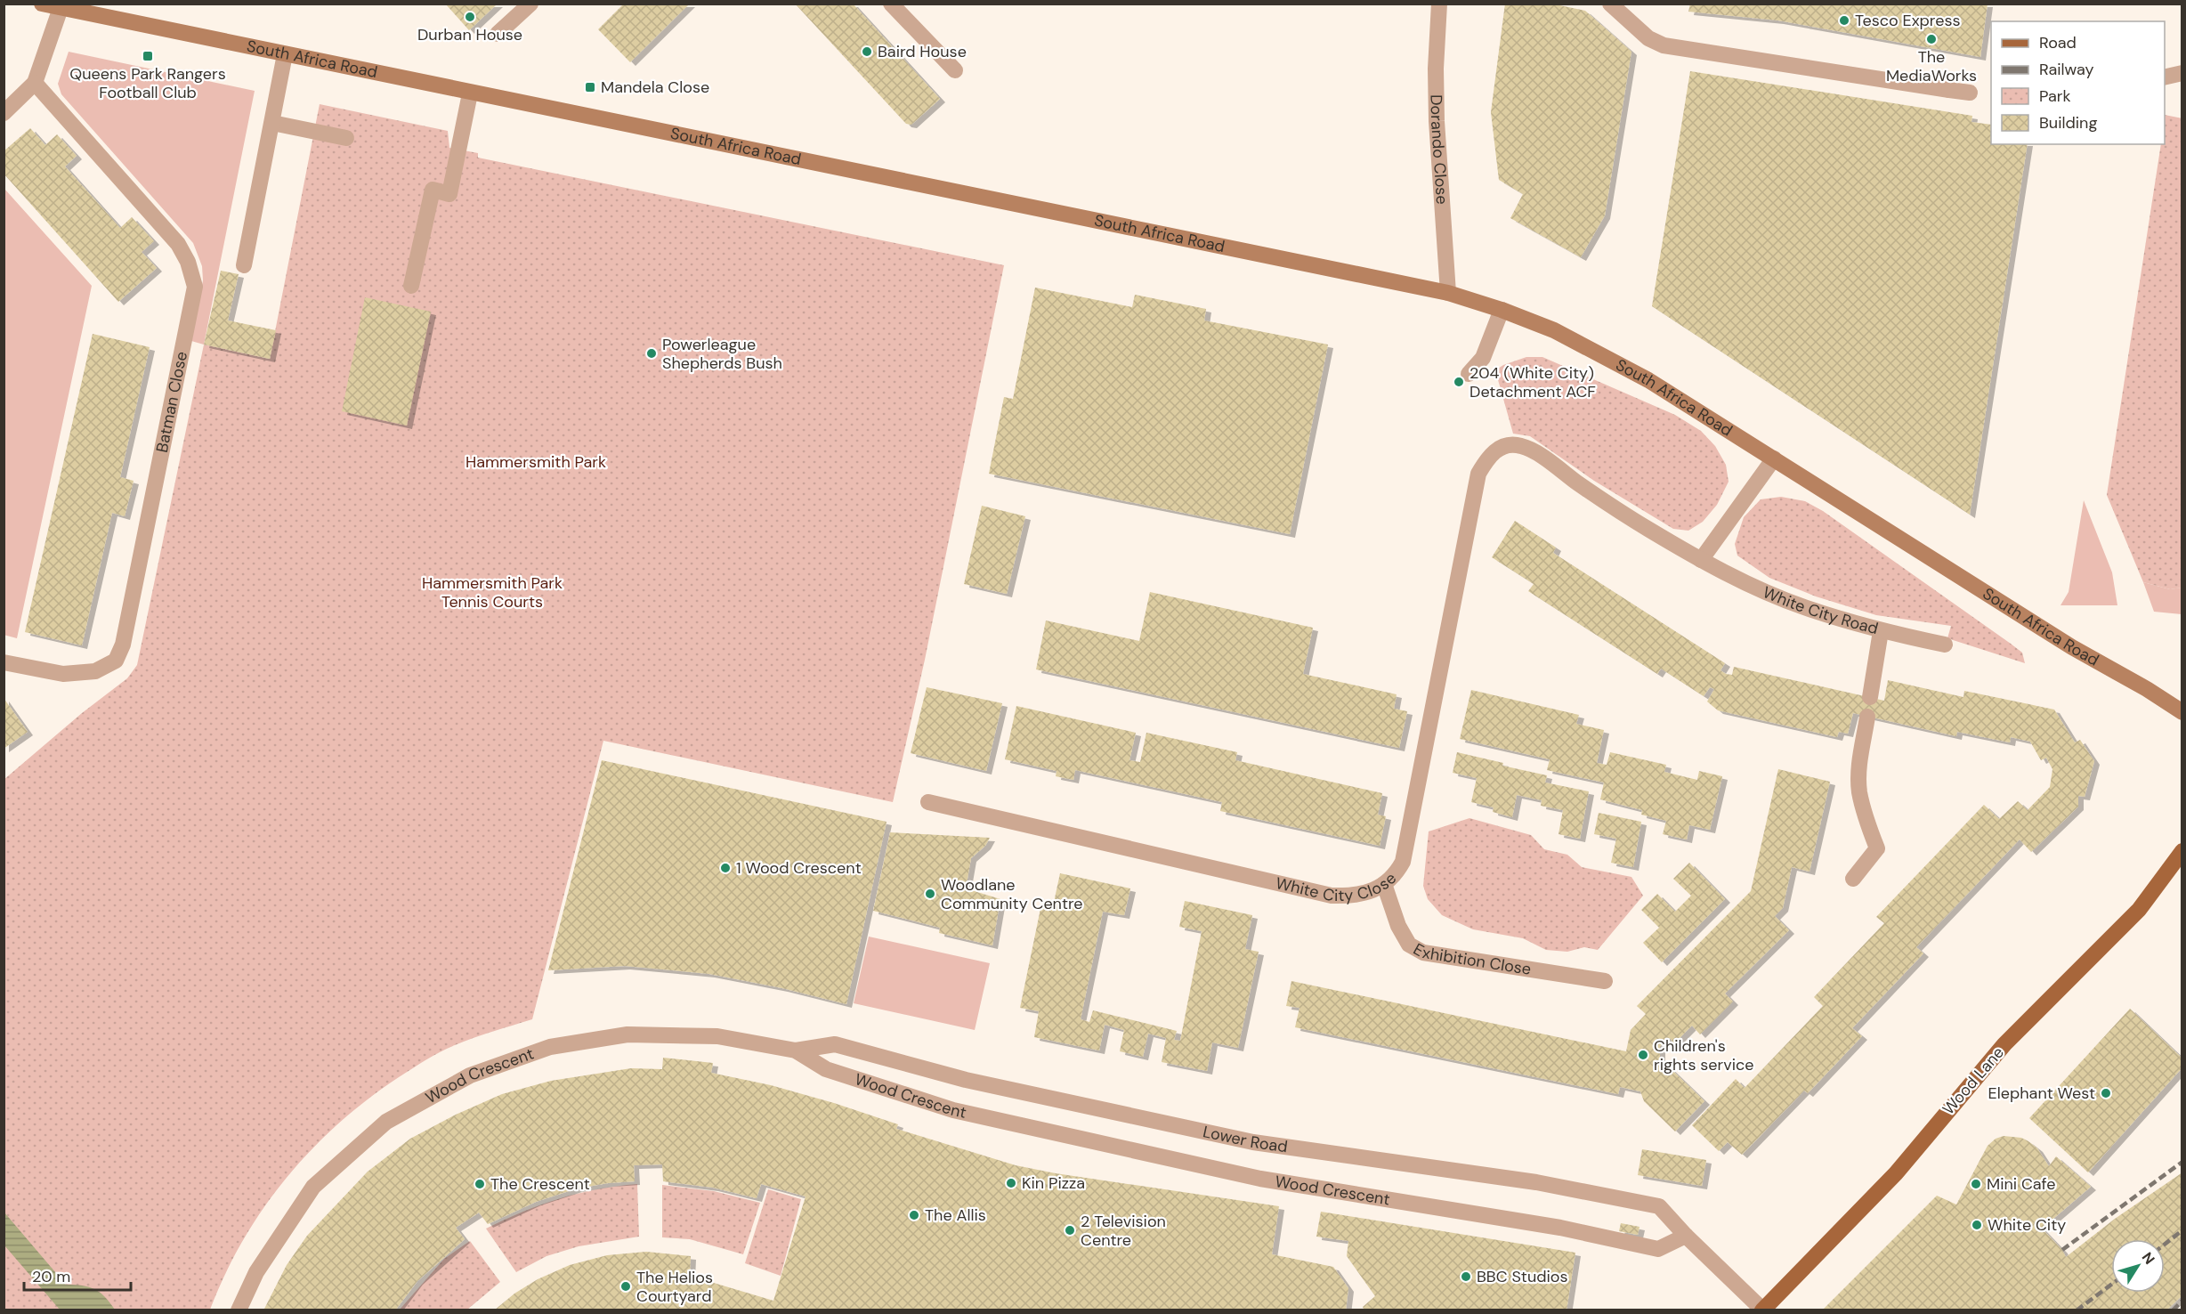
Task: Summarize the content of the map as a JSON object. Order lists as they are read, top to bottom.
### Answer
{
  "streets": {
    "main road": ["Wood Lane"],
    "street": [
      "South Africa Road",
      "Dorando Close",
      "Batman Close",
      "White City Road",
      "White City Close",
      "Exhibition Close",
      "Wood Crescent",
      "Lower Road"
    ]
  },
  "crossings": [
    ["South Africa Road", "Dorando Close"],
    ["White City Road", "White City Close"],
    ["White City Close", "Exhibition Close"],
    ["Wood Crescent", "Lower Road"],
    ["Wood Lane", "Lower Road"]
  ],
  "parks": ["Hammersmith Park", "Hammersmith Park Tennis Courts"],
  "places": {
    "other": [
      "Durban House",
      "Tesco Express",
      "The MediaWorks",
      "Baird House",
      "Powerleague Shepherds Bush",
      "204 (White City) Detachment ACF",
      "1 Wood Crescent",
      "Woodlane Community Centre",
      "Children's rights service",
      "Elephant West",
      "Kin Pizza",
      "The Crescent",
      "Mini Cafe",
      "The Allis",
      "White City",
      "2 Television Centre",
      "BBC Studios",
      "The Helios Courtyard"
    ],
    "transit": ["Queens Park Rangers Football Club", "Mandela Close"]
  },
  "legend": [
    "Road",
    "Railway",
    "Park",
    "Building"
  ],
  "scale_bar": "20 m",
  "north": "top right"
}
